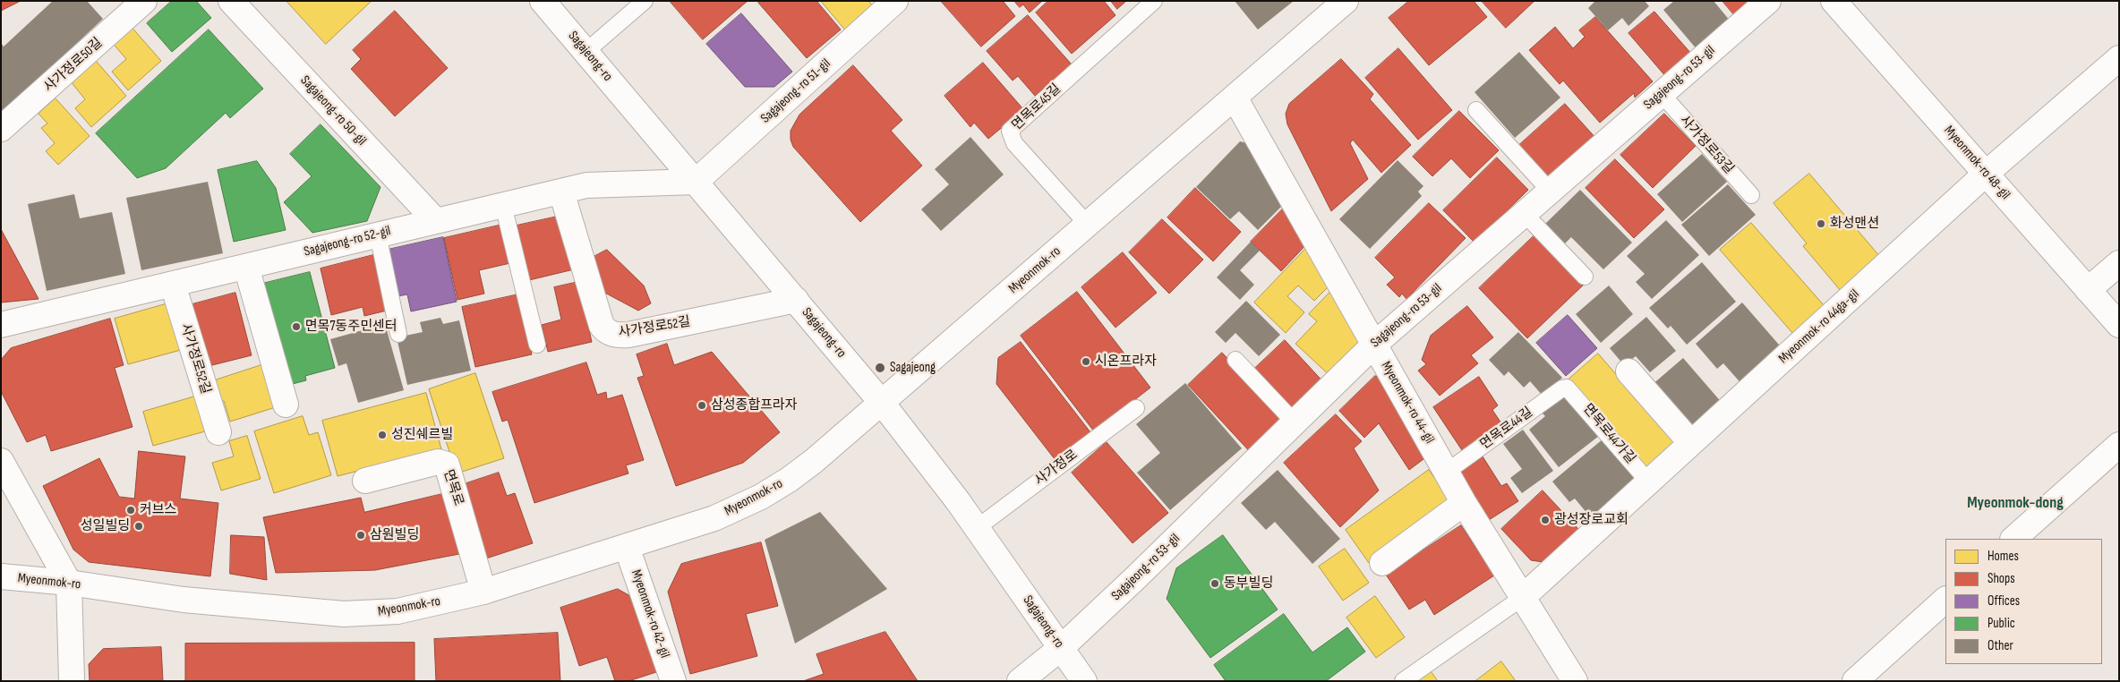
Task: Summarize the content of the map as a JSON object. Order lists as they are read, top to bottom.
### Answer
{
  "streets": {
    "street": [
      "Sagajeong-ro",
      "사가정로50길",
      "Sagajeong-ro 53-gil",
      "Sagajeong-ro 51-gil",
      "Sagajeong-ro 50-gil",
      "Myeonmok-ro 48-gil",
      "Sagajeong-ro 52-gil",
      "Myeonmok-ro",
      "Myeonmok-ro 44ga-gil",
      "사가정로52길",
      "Myeonmok-ro 44-gil",
      "면목로",
      "Myeonmok-ro 42-gil"
    ],
    "lane": [
      "면목로45길",
      "사가정로53길",
      "면목로44길",
      "면목로44가길",
      "사가정로"
    ]
  },
  "crossings": [
    ["Sagajeong-ro", "Sagajeong-ro 53-gil"],
    ["Sagajeong-ro", "Sagajeong-ro 51-gil"],
    ["Sagajeong-ro", "Sagajeong-ro 52-gil"],
    ["Sagajeong-ro", "Myeonmok-ro"],
    ["Sagajeong-ro", "사가정로52길"],
    ["Sagajeong-ro", "사가정로"],
    ["Sagajeong-ro 53-gil", "사가정로53길"],
    ["Sagajeong-ro 53-gil", "Myeonmok-ro 44-gil"],
    ["Sagajeong-ro 51-gil", "Sagajeong-ro 52-gil"],
    ["면목로45길", "Myeonmok-ro"],
    ["Sagajeong-ro 50-gil", "Sagajeong-ro 52-gil"],
    ["Myeonmok-ro 48-gil", "Myeonmok-ro 44ga-gil"],
    ["Sagajeong-ro 52-gil", "사가정로52길"],
    ["Myeonmok-ro", "Myeonmok-ro 44-gil"],
    ["Myeonmok-ro", "면목로"],
    ["Myeonmok-ro", "Myeonmok-ro 42-gil"],
    ["Myeonmok-ro 44ga-gil", "Myeonmok-ro 44-gil"],
    ["Myeonmok-ro 44ga-gil", "면목로44가길"],
    ["Myeonmok-ro 44-gil", "면목로44길"],
    ["면목로44길", "면목로44가길"]
  ],
  "districts": ["Myeonmok-dong"],
  "places": [
    "화성맨션",
    "면목7동주민센터",
    "시온프라자",
    "Sagajeong",
    "삼성종합프라자",
    "성진쉐르빌",
    "커브스",
    "광성장로교회",
    "성일빌딩",
    "삼원빌딩",
    "동부빌딩"
  ],
  "legend": [
    "Homes",
    "Shops",
    "Offices",
    "Public",
    "Other"
  ]
}
